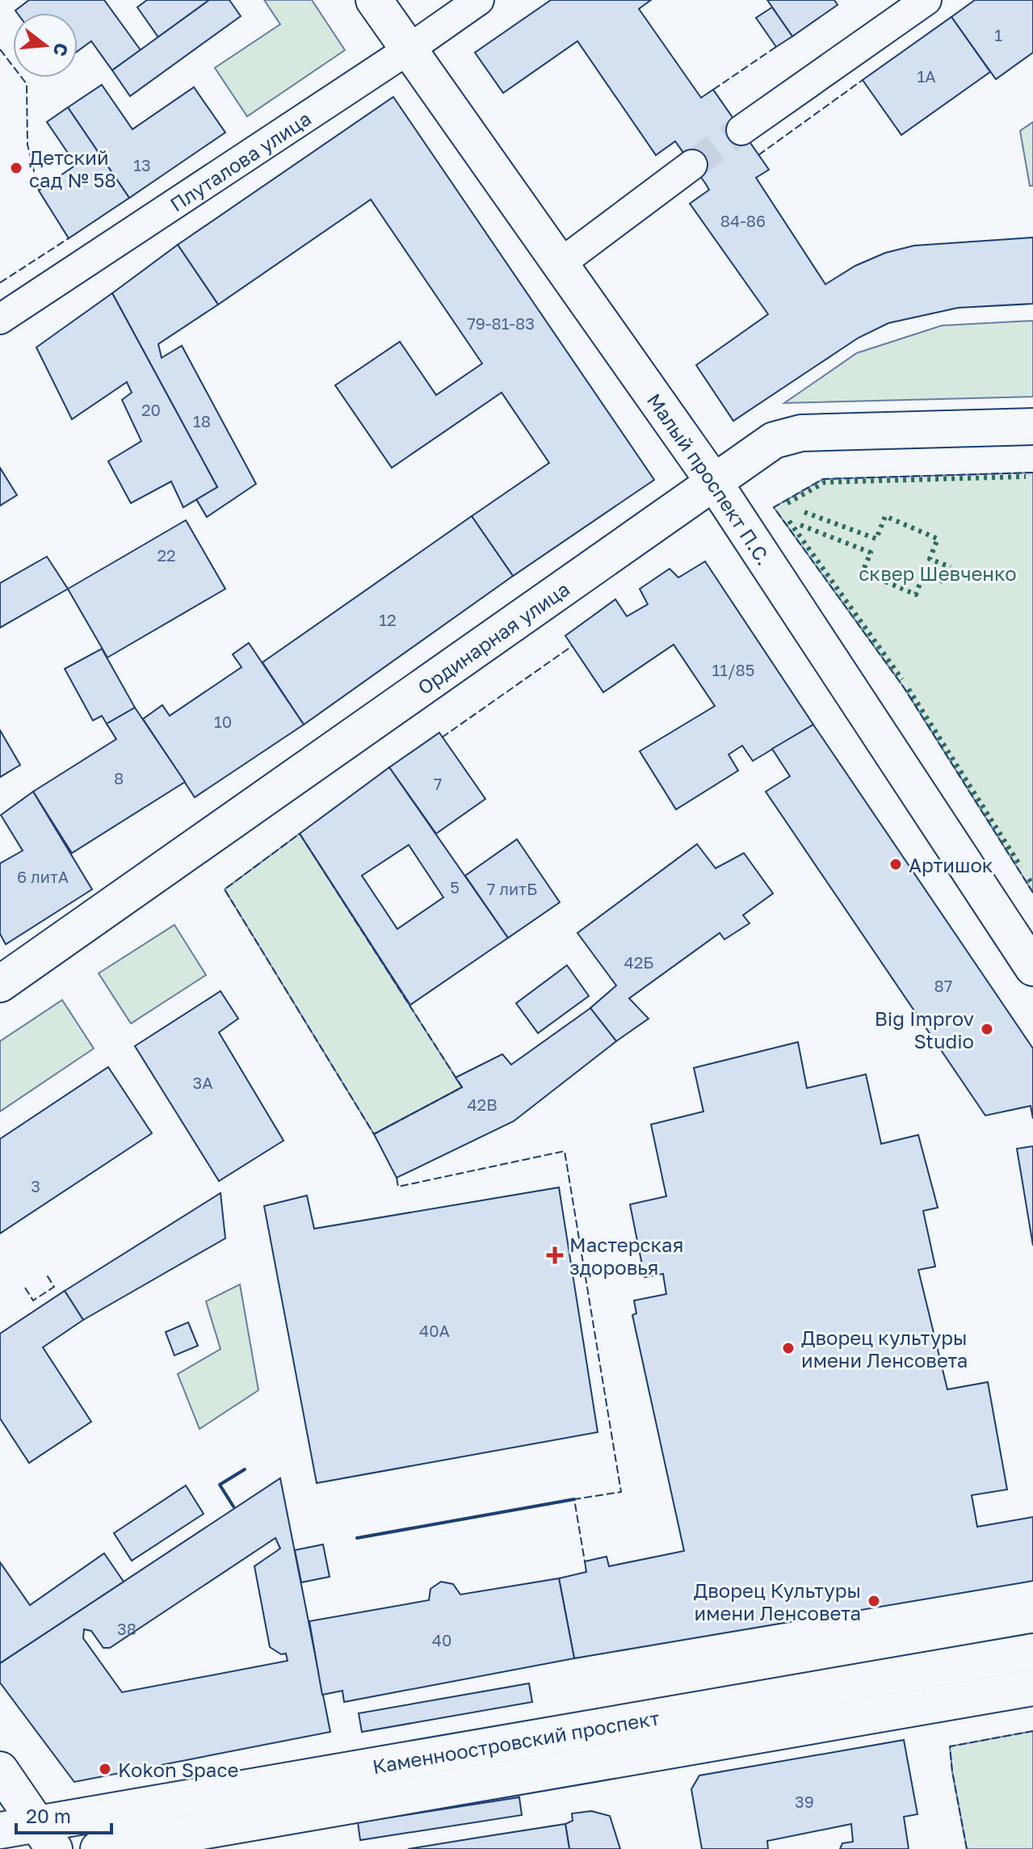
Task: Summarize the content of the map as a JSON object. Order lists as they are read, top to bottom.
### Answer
{
  "streets": {
    "street": [
      "Плуталова улица",
      "Малый проспект П.С.",
      "Ординарная улица",
      "Каменноостровский проспект"
    ]
  },
  "crossings": [
    ["Плуталова улица", "Малый проспект П.С."],
    ["Малый проспект П.С.", "Ординарная улица"]
  ],
  "parks": ["сквер Шевченко"],
  "places": {
    "other": [
      "Детский сад № 58",
      "Артишок",
      "Big Improv Studio",
      "Дворец культуры имени Ленсовета",
      "Дворец Культуры имени Ленсовета",
      "Kokon Space"
    ],
    "health": ["Мастерская здоровья"]
  },
  "house_numbers": [
    "1",
    "1А",
    "13",
    "84-86",
    "79-81-83",
    "20",
    "18",
    "22",
    "12",
    "11/85",
    "10",
    "8",
    "7",
    "6 литА",
    "5",
    "7 литБ",
    "42Б",
    "87",
    "3А",
    "42В",
    "3",
    "40А",
    "38",
    "40",
    "39"
  ],
  "scale_bar": "20 m",
  "north": "right"
}
